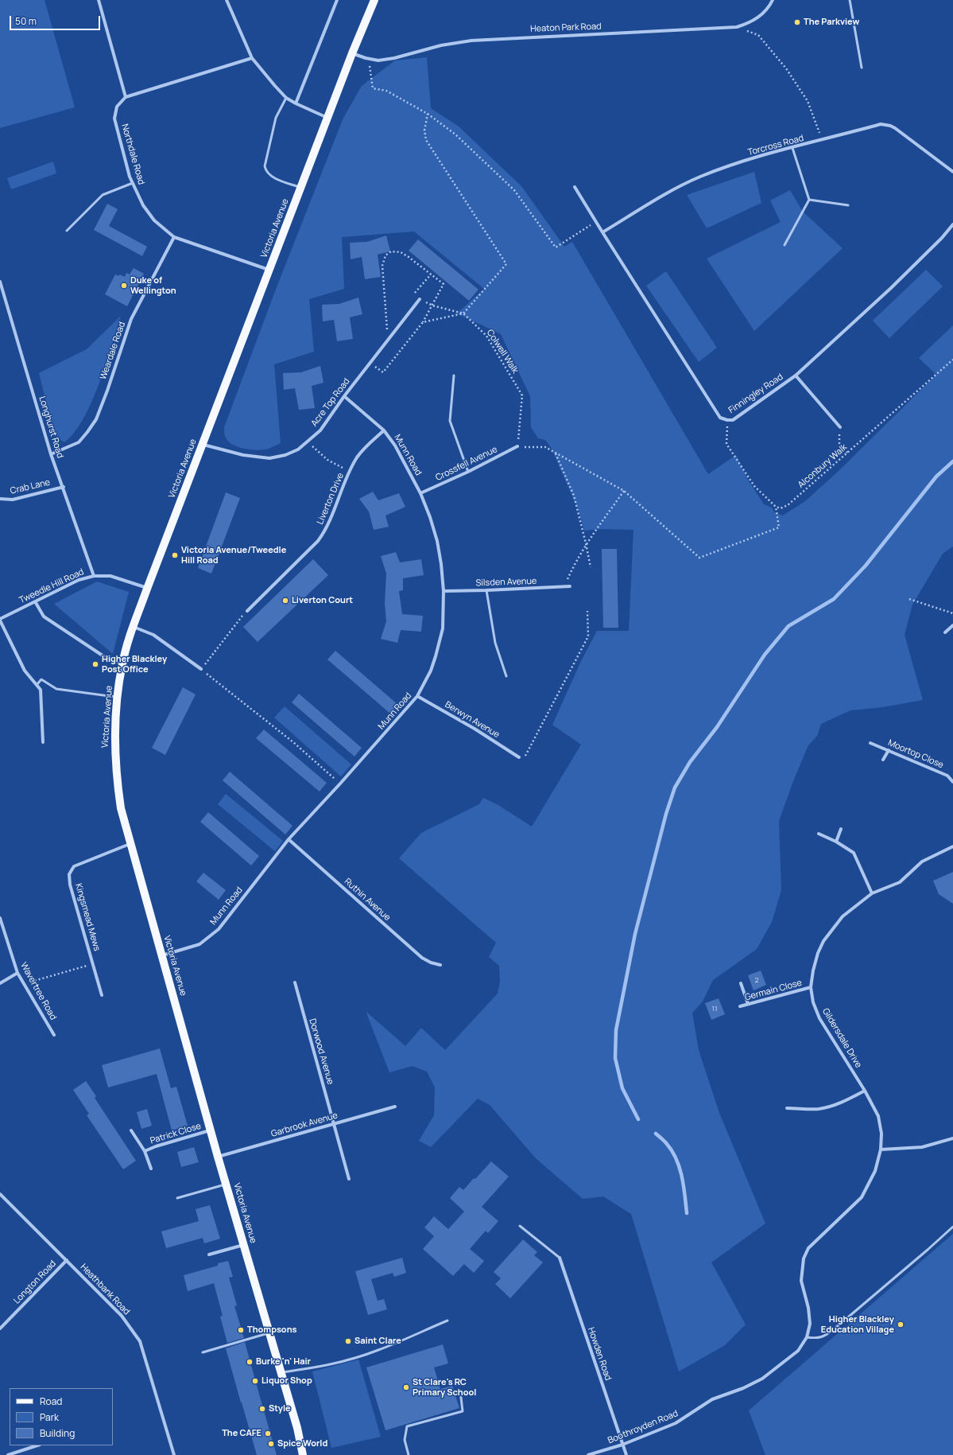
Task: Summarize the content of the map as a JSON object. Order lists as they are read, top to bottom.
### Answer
{
  "streets": {
    "main road": ["Victoria Avenue"],
    "street": [
      "Heaton Park Road",
      "Torcross Road",
      "Northdale Road",
      "Weardale Road",
      "Finningley Road",
      "Acre Top Road",
      "Longhurst Road",
      "Munn Road",
      "Crossfell Avenue",
      "Crab Lane",
      "Liverton Drive",
      "Silsden Avenue",
      "Tweedle Hill Road",
      "Berwyn Avenue",
      "Moortop Close",
      "Ruthin Avenue",
      "Kingsmead Mews",
      "Germain Close",
      "Wavertree Road",
      "Gildersdale Drive",
      "Dorwood Avenue",
      "Garbrook Avenue",
      "Patrick Close",
      "Longton Road",
      "Heathbank Road",
      "Howden Road",
      "Boothroyden Road"
    ],
    "path": ["Colwell Walk", "Alconbury Walk"]
  },
  "crossings": [
    ["Heaton Park Road", "Victoria Avenue"],
    ["Torcross Road", "Finningley Road"],
    ["Northdale Road", "Victoria Avenue"],
    ["Northdale Road", "Weardale Road"],
    ["Victoria Avenue", "Acre Top Road"],
    ["Victoria Avenue", "Munn Road"],
    ["Victoria Avenue", "Tweedle Hill Road"],
    ["Victoria Avenue", "Kingsmead Mews"],
    ["Victoria Avenue", "Garbrook Avenue"],
    ["Victoria Avenue", "Patrick Close"],
    ["Weardale Road", "Longhurst Road"],
    ["Colwell Walk", "Acre Top Road"],
    ["Colwell Walk", "Crossfell Avenue"],
    ["Acre Top Road", "Munn Road"],
    ["Longhurst Road", "Crab Lane"],
    ["Longhurst Road", "Tweedle Hill Road"],
    ["Munn Road", "Crossfell Avenue"],
    ["Munn Road", "Liverton Drive"],
    ["Munn Road", "Silsden Avenue"],
    ["Munn Road", "Berwyn Avenue"],
    ["Munn Road", "Ruthin Avenue"],
    ["Germain Close", "Gildersdale Drive"],
    ["Gildersdale Drive", "Boothroyden Road"],
    ["Dorwood Avenue", "Garbrook Avenue"],
    ["Longton Road", "Heathbank Road"],
    ["Howden Road", "Boothroyden Road"]
  ],
  "places": [
    "The Parkview",
    "Duke of Wellington",
    "Victoria Avenue/Tweedle Hill Road",
    "Liverton Court",
    "Higher Blackley Post Office",
    "Higher Blackley Education Village",
    "Thompsons",
    "Saint Clare",
    "Burke 'n' Hair",
    "Liquor Shop",
    "St Clare's RC Primary School",
    "Style",
    "The CAFE",
    "Spice World"
  ],
  "house_numbers": ["2", "11"],
  "legend": ["Road", "Park", "Building"],
  "scale_bar": "50 m"
}
